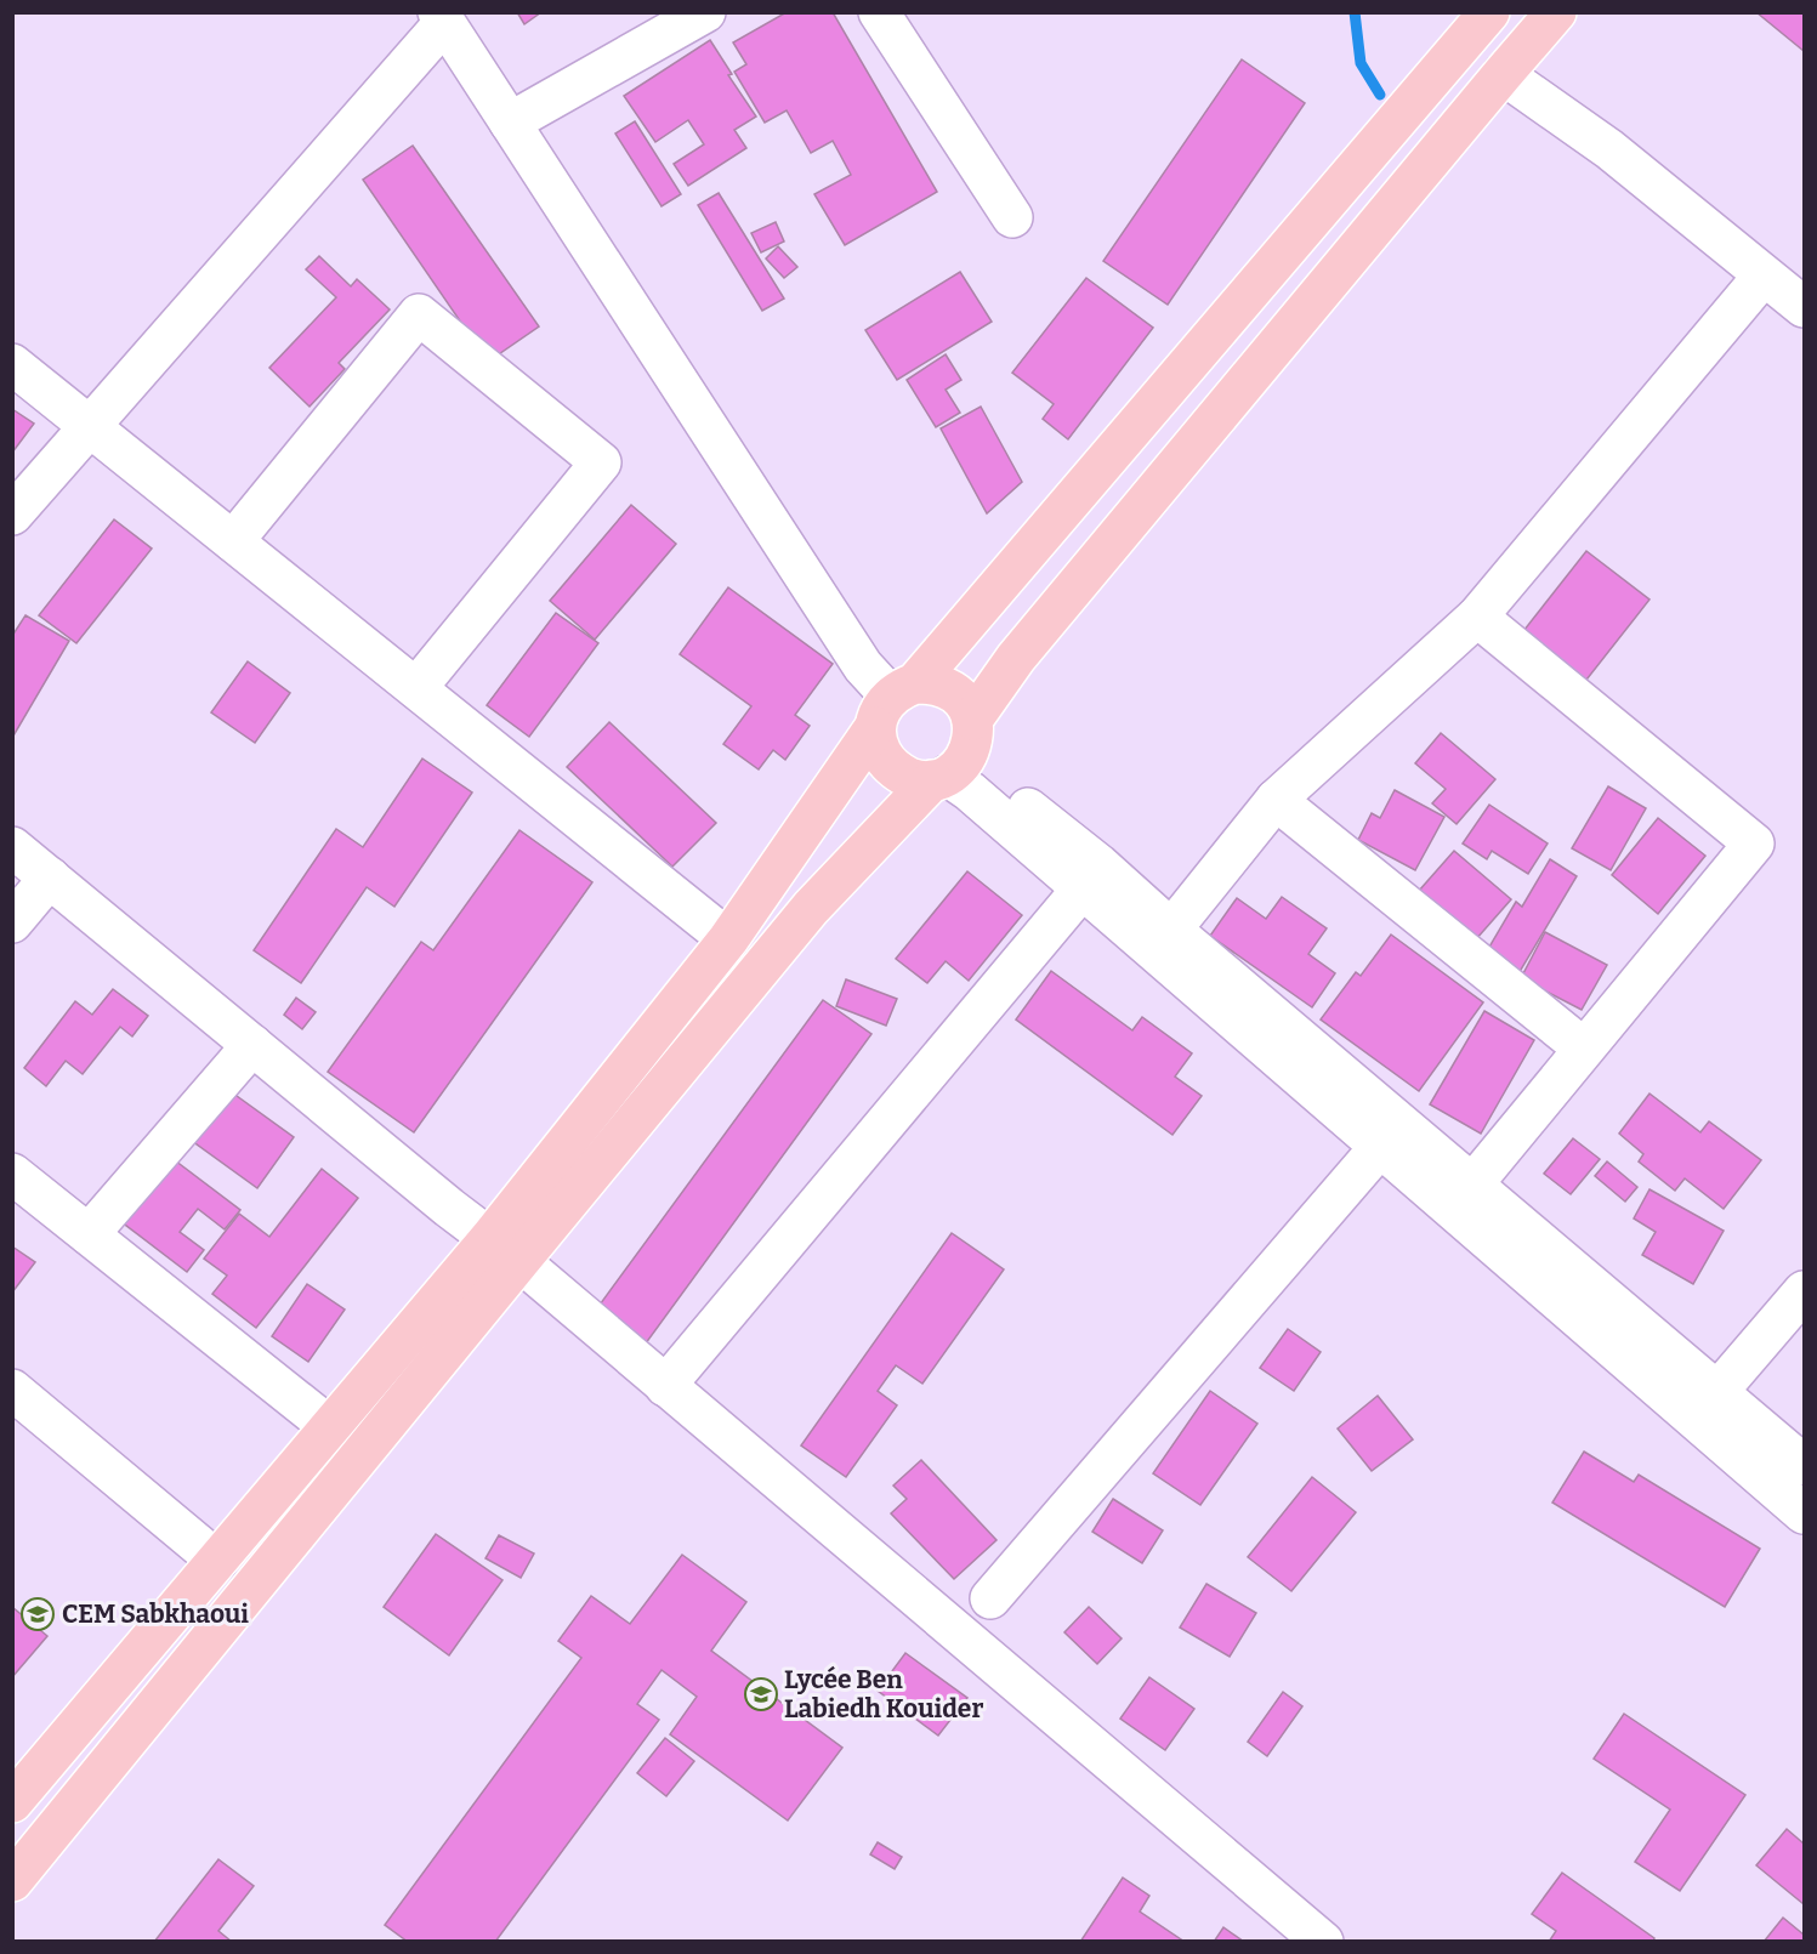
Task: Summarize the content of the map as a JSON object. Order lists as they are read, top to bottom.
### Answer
{
  "places": {
    "school or university": ["CEM Sabkhaoui", "Lycée Ben Labiedh Kouider"]
  }
}
